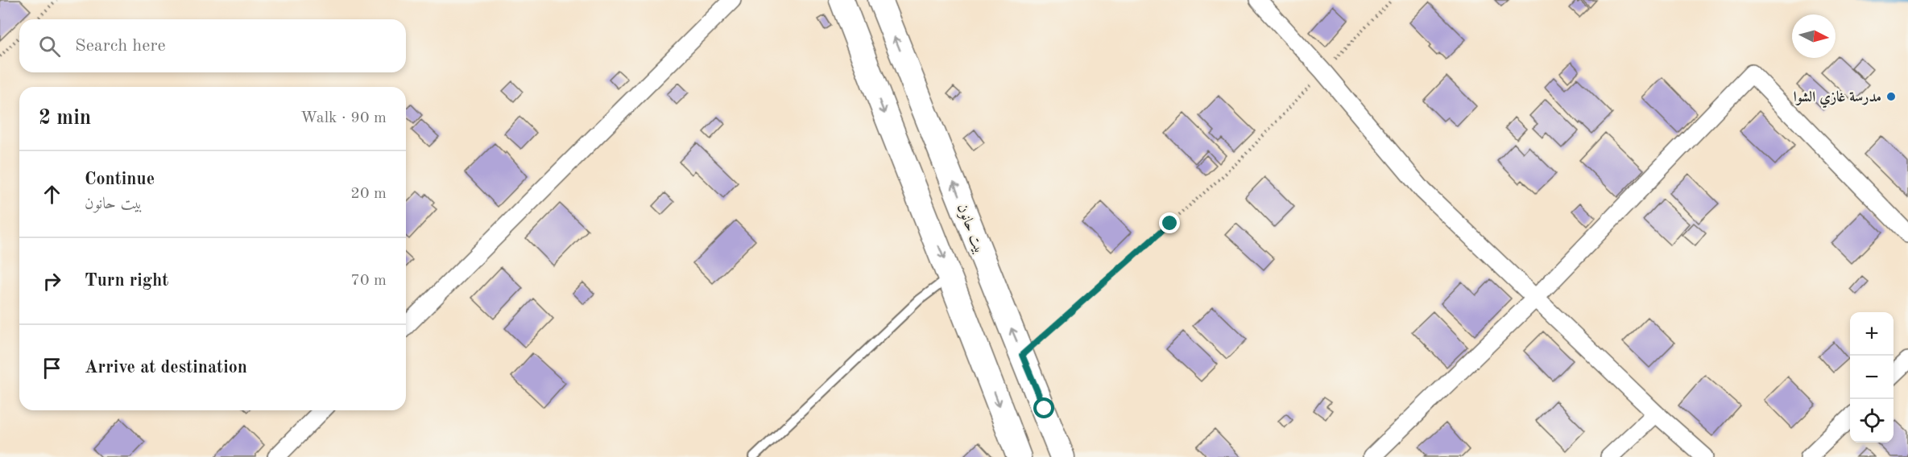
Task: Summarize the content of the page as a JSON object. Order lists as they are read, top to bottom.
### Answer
{
  "streets": {
    "main road": ["بيت حانون"]
  },
  "places": ["مدرسة غازي الشوا"],
  "north": "right",
  "page": {
    "search": "Search here",
    "heading": ["2 min", "Walk · 90 m"],
    "list": [
      ["Continue", "بيت حانون", "20 m"],
      ["Turn right", "70 m"],
      "Arrive at destination"
    ],
    "map_buttons": ["+", "−"]
  }
}
